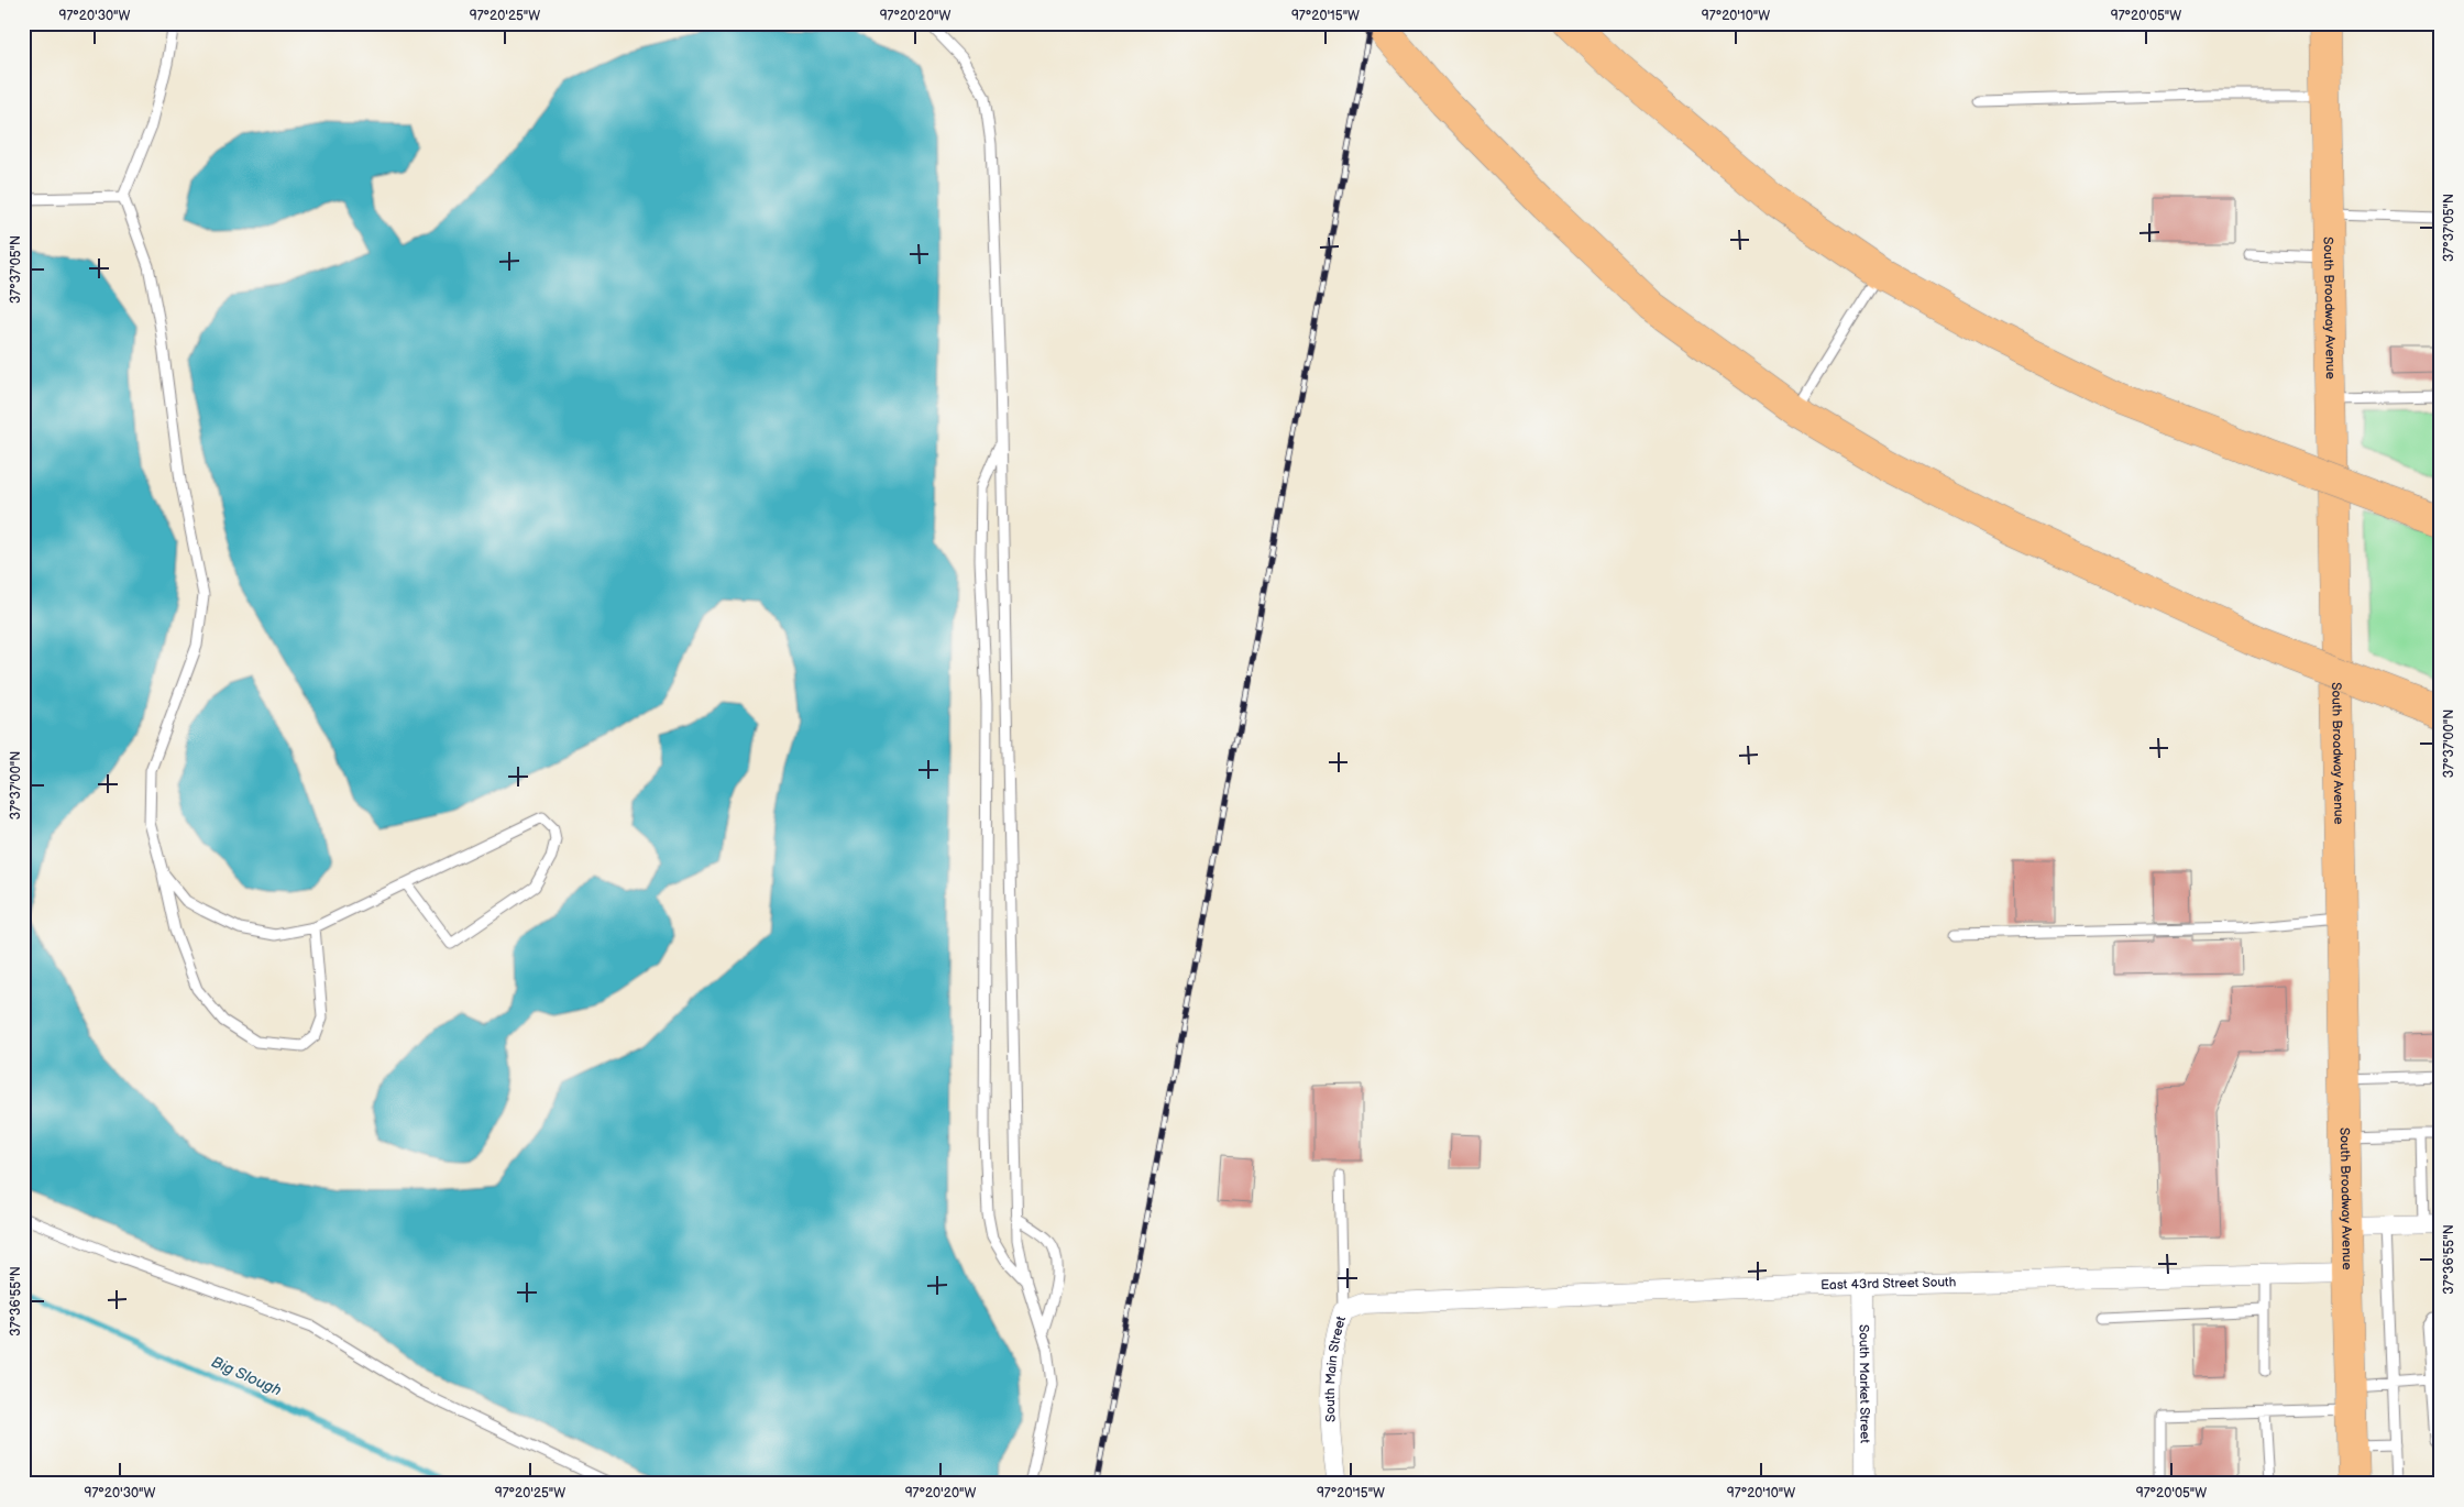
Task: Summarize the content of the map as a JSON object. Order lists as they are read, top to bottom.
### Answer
{
  "streets": {
    "main road": ["South Broadway Avenue"],
    "street": ["East 43rd Street South", "South Main Street", "South Market Street"]
  },
  "crossings": [
    ["South Broadway Avenue", "East 43rd Street South"],
    ["East 43rd Street South", "South Main Street"],
    ["East 43rd Street South", "South Market Street"]
  ],
  "water": ["Big Slough"],
  "coordinates": [
    "97°20'30\"W",
    "97°20'25\"W",
    "97°20'20\"W",
    "97°20'15\"W",
    "97°20'10\"W",
    "97°20'05\"W",
    "37°37'05\"N",
    "37°37'00\"N",
    "37°36'55\"N"
  ]
}
